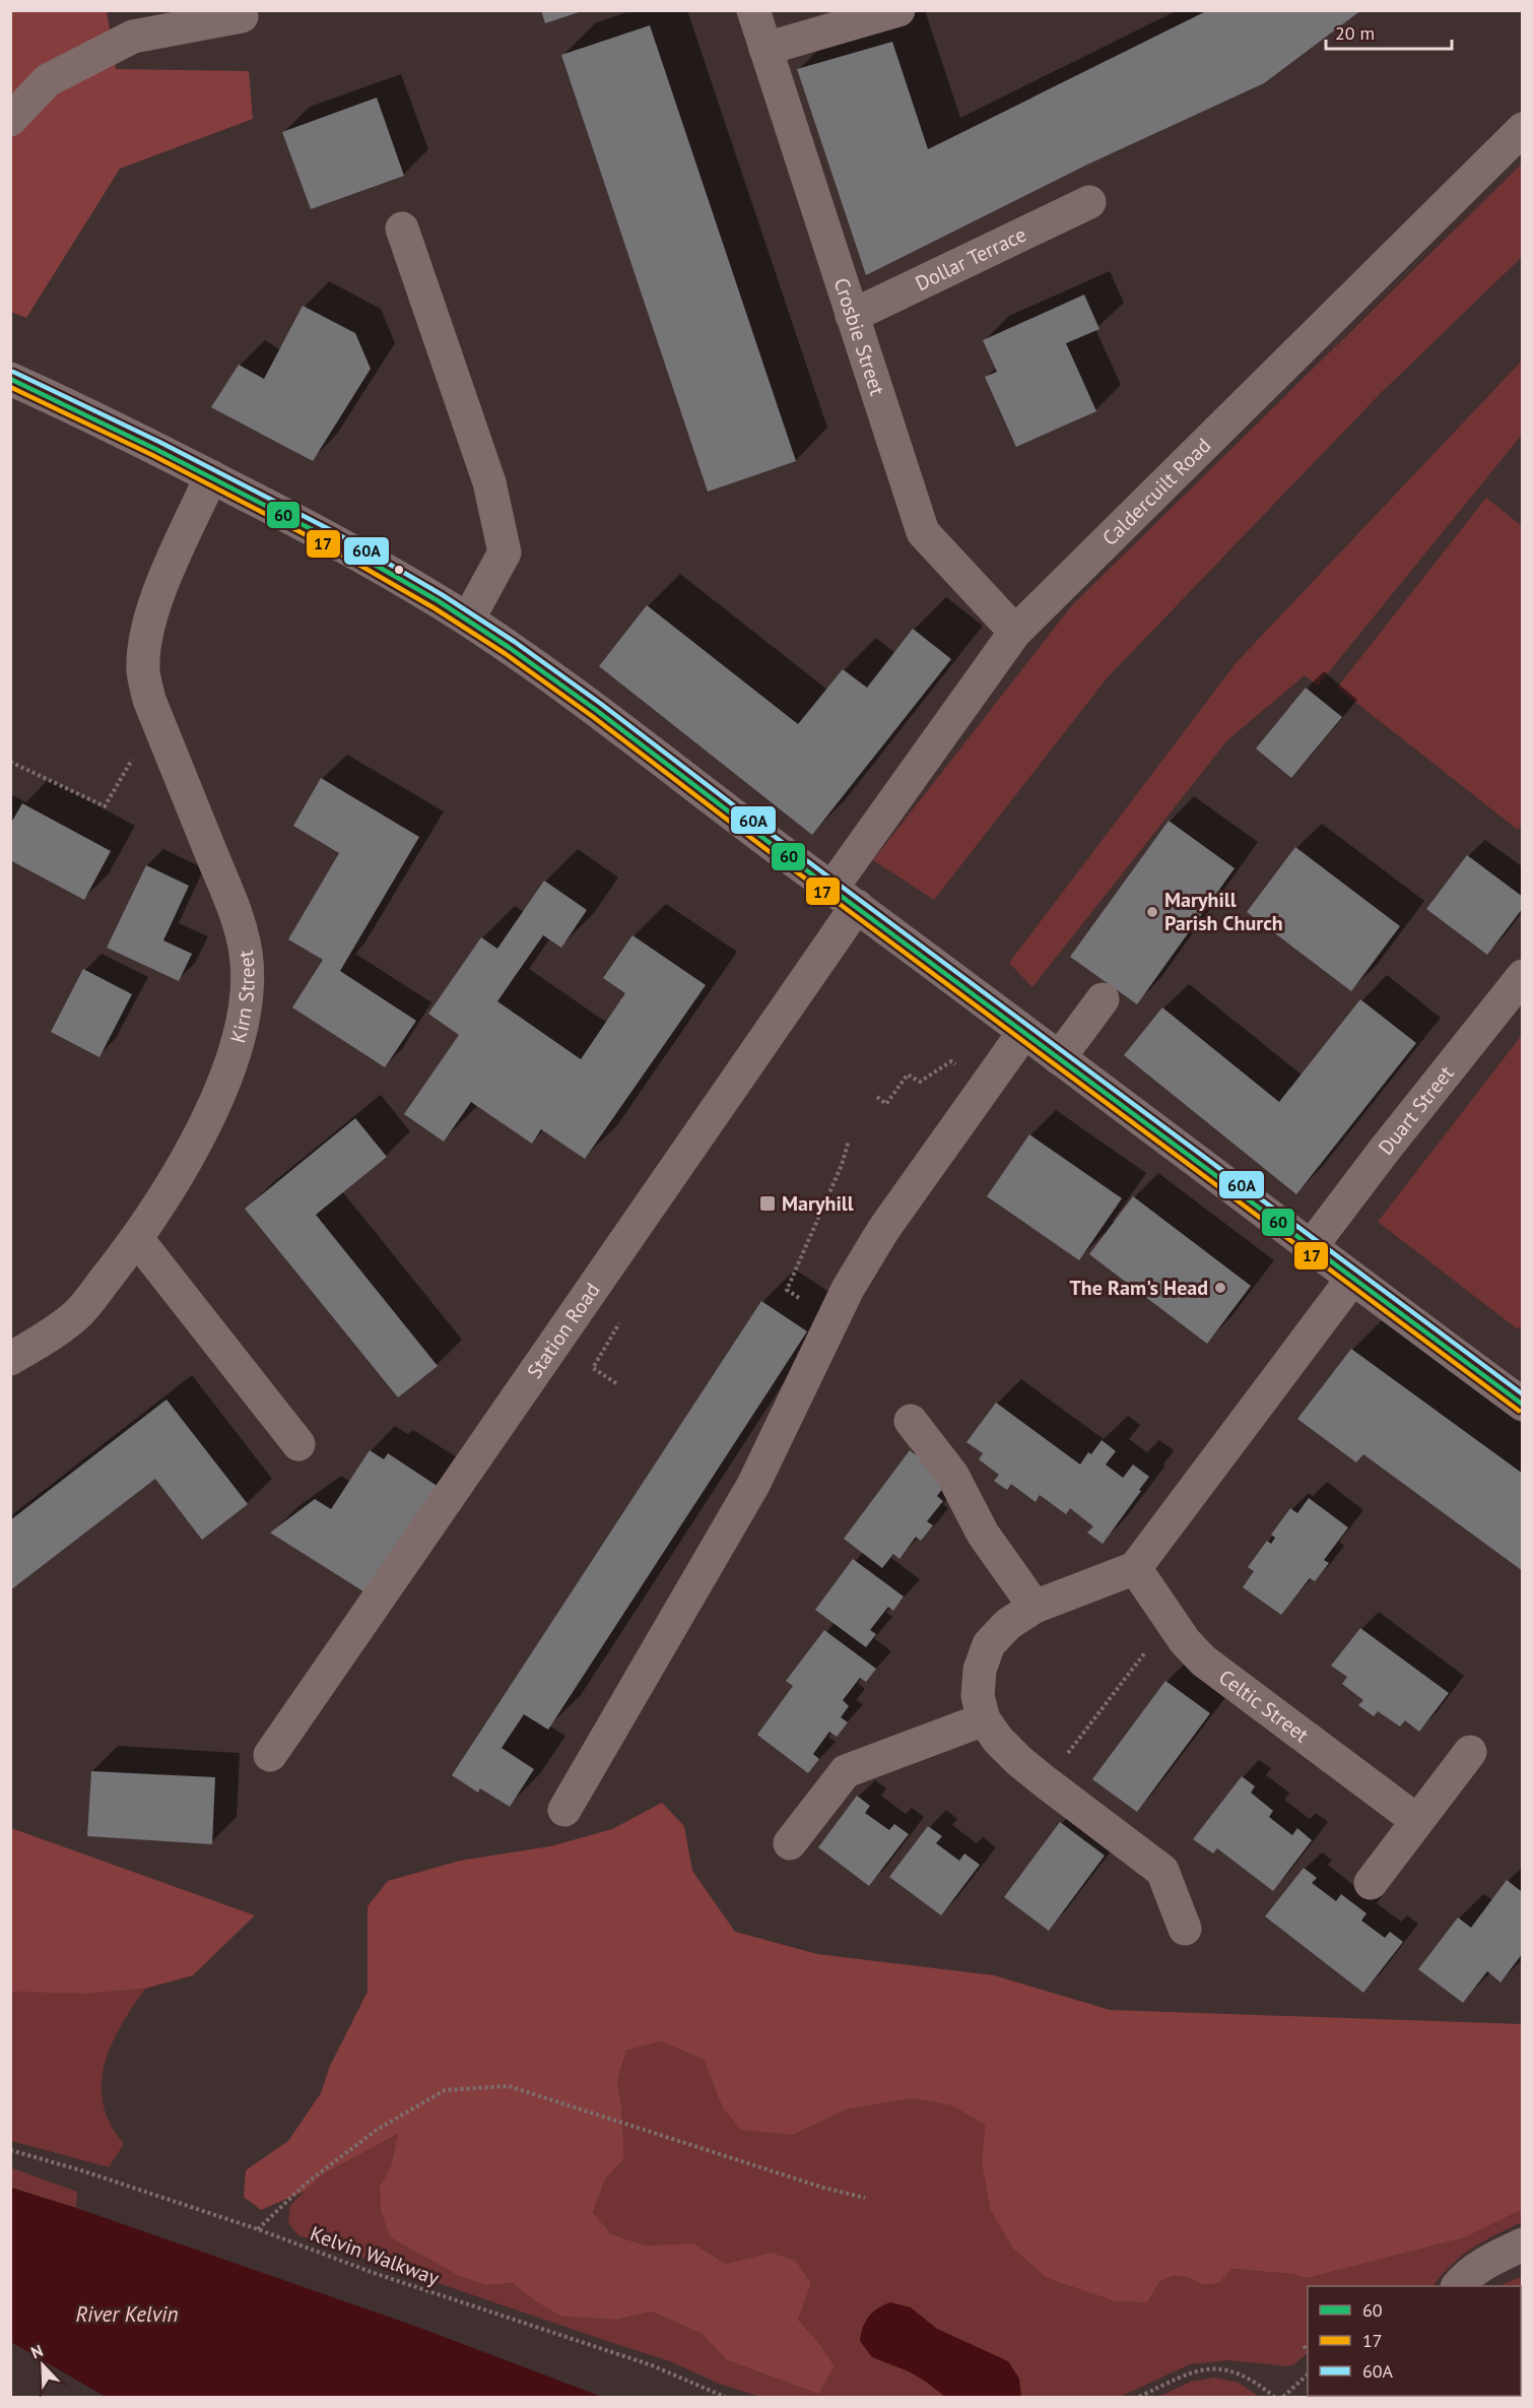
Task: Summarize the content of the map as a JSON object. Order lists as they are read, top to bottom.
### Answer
{
  "streets": {
    "street": [
      "Dollar Terrace",
      "Crosbie Street",
      "Caldercuilt Road",
      "Kirn Street",
      "Duart Street",
      "Station Road",
      "Celtic Street"
    ],
    "path": ["Kelvin Walkway"]
  },
  "crossings": [
    ["Dollar Terrace", "Crosbie Street"],
    ["Crosbie Street", "Caldercuilt Road"],
    ["Caldercuilt Road", "Station Road"]
  ],
  "water": ["River Kelvin"],
  "places": {
    "other": ["Maryhill Parish Church", "The Ram's Head"],
    "transit": ["Maryhill"]
  },
  "lines": ["transit line 60A", "transit line 60", "transit line 17"],
  "legend": ["60", "17", "60A"],
  "scale_bar": "20 m",
  "north": "top left"
}
